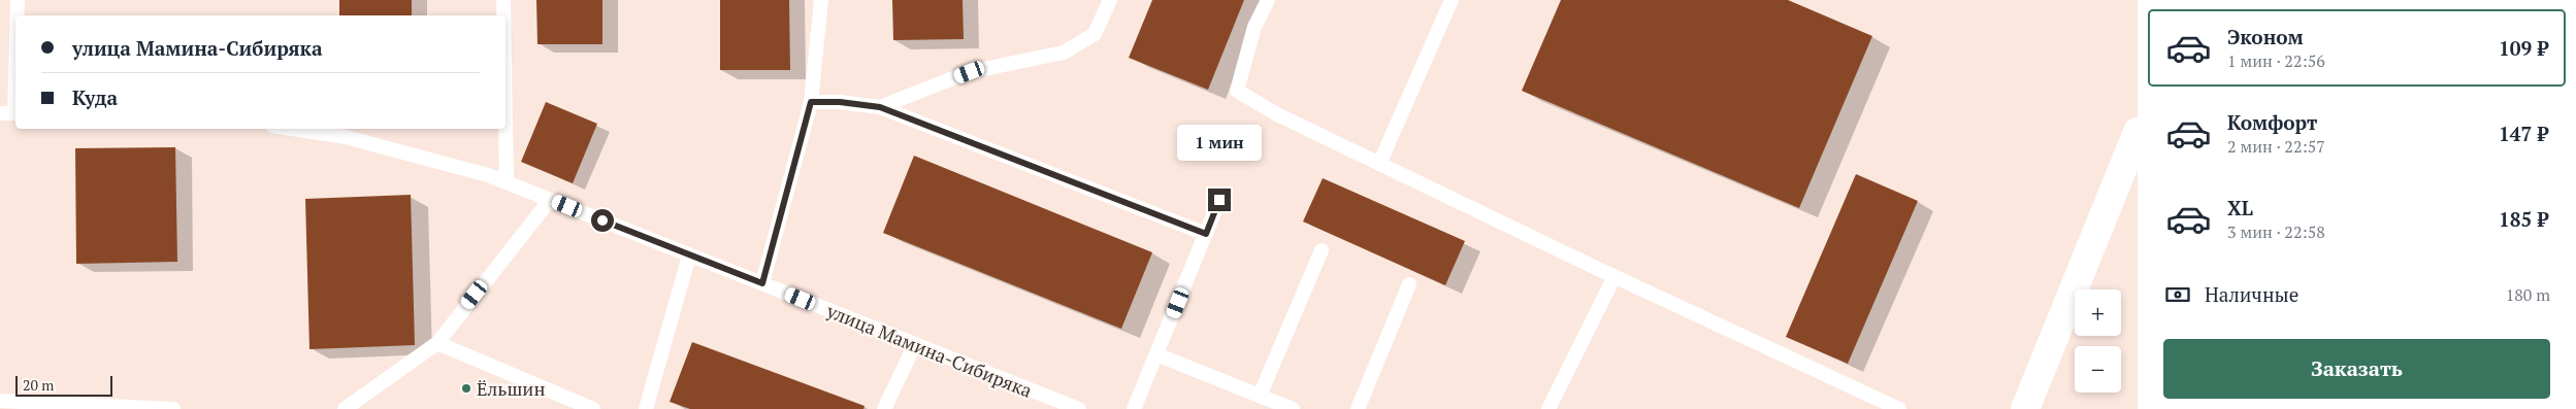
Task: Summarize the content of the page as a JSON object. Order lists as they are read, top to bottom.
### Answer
{
  "streets": {
    "lane": ["улица Мамина-Сибиряка"]
  },
  "places": ["Ёльшин"],
  "scale_bar": "20 m",
  "page": {
    "list": [
      {
        "name": "Эконом",
        "note": "1 мин · 22:56",
        "value": "109 ₽"
      },
      {
        "name": "Комфорт",
        "note": "2 мин · 22:57",
        "value": "147 ₽"
      },
      {
        "name": "XL",
        "note": "3 мин · 22:58",
        "value": "185 ₽"
      }
    ],
    "banner": ["улица Мамина-Сибиряка", "Куда"],
    "bubble": "1 мин",
    "pay": ["Наличные", "180 m"],
    "map_buttons": ["+", "−"],
    "buttons": "Заказать",
    "scale": "20 m"
  }
}
